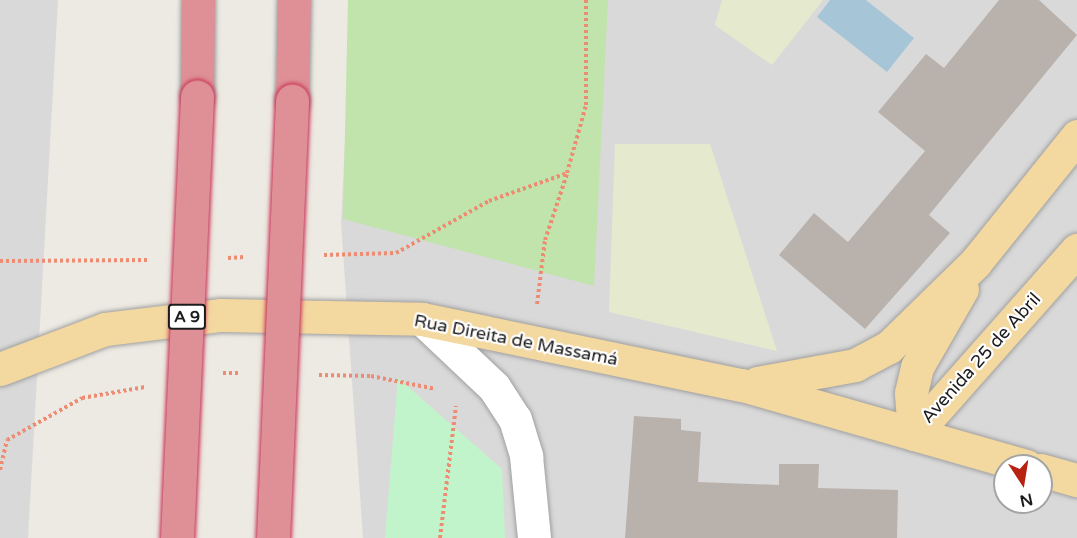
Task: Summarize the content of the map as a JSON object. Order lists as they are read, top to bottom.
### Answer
{
  "streets": {
    "highway": ["A 9"],
    "main road": ["Rua Direita de Massamá", "Avenida 25 de Abril"]
  },
  "crossings": [
    ["Rua Direita de Massamá", "Avenida 25 de Abril"]
  ],
  "north": "bottom"
}
